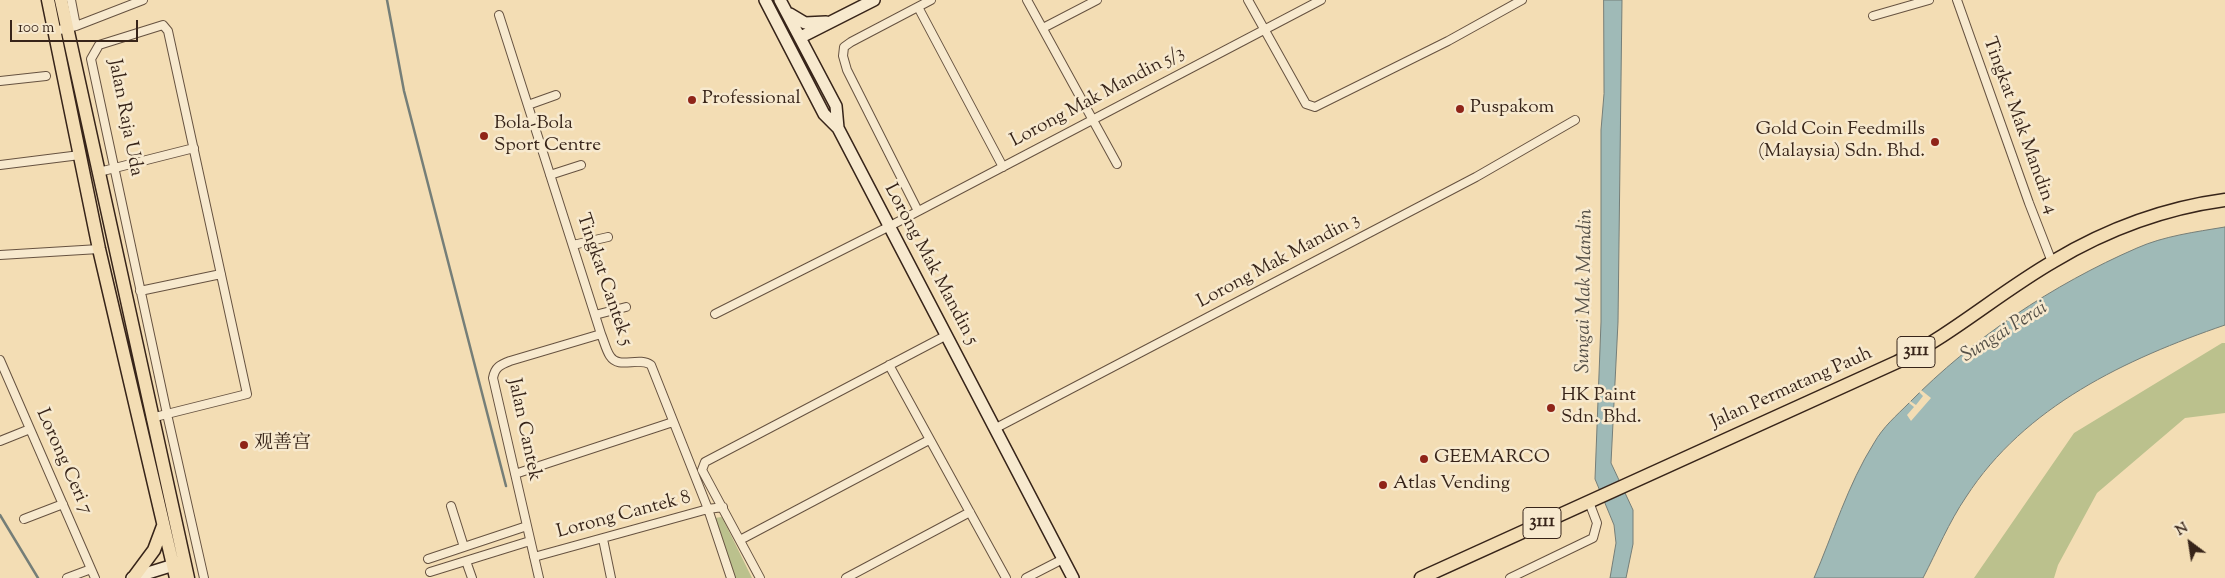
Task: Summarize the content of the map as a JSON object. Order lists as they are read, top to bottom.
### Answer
{
  "streets": {
    "main road": ["Jalan Raja Uda", "3111", "Jalan Permatang Pauh"],
    "street": [
      "Lorong Mak Mandin 5/3",
      "Tingkat Mak Mandin 4",
      "Lorong Mak Mandin 3",
      "Lorong Mak Mandin 5",
      "Tingkat Cantek 5",
      "Jalan Cantek",
      "Lorong Ceri 7",
      "Lorong Cantek 8"
    ]
  },
  "crossings": [
    ["Lorong Mak Mandin 5/3", "Lorong Mak Mandin 5"],
    ["Tingkat Mak Mandin 4", "Jalan Permatang Pauh"],
    ["Lorong Mak Mandin 3", "Lorong Mak Mandin 5"],
    ["Tingkat Cantek 5", "Jalan Cantek"],
    ["Tingkat Cantek 5", "Lorong Cantek 8"],
    ["Jalan Cantek", "Lorong Cantek 8"]
  ],
  "water": ["Sungai Mak Mandin", "Sungai Perai"],
  "places": [
    "Professional",
    "Puspakom",
    "Bola-Bola Sport Centre",
    "Gold Coin Feedmills (Malaysia) Sdn. Bhd.",
    "HK Paint Sdn. Bhd.",
    "观善宫",
    "GEEMARCO",
    "Atlas Vending"
  ],
  "scale_bar": "100 m",
  "north": "top left"
}
